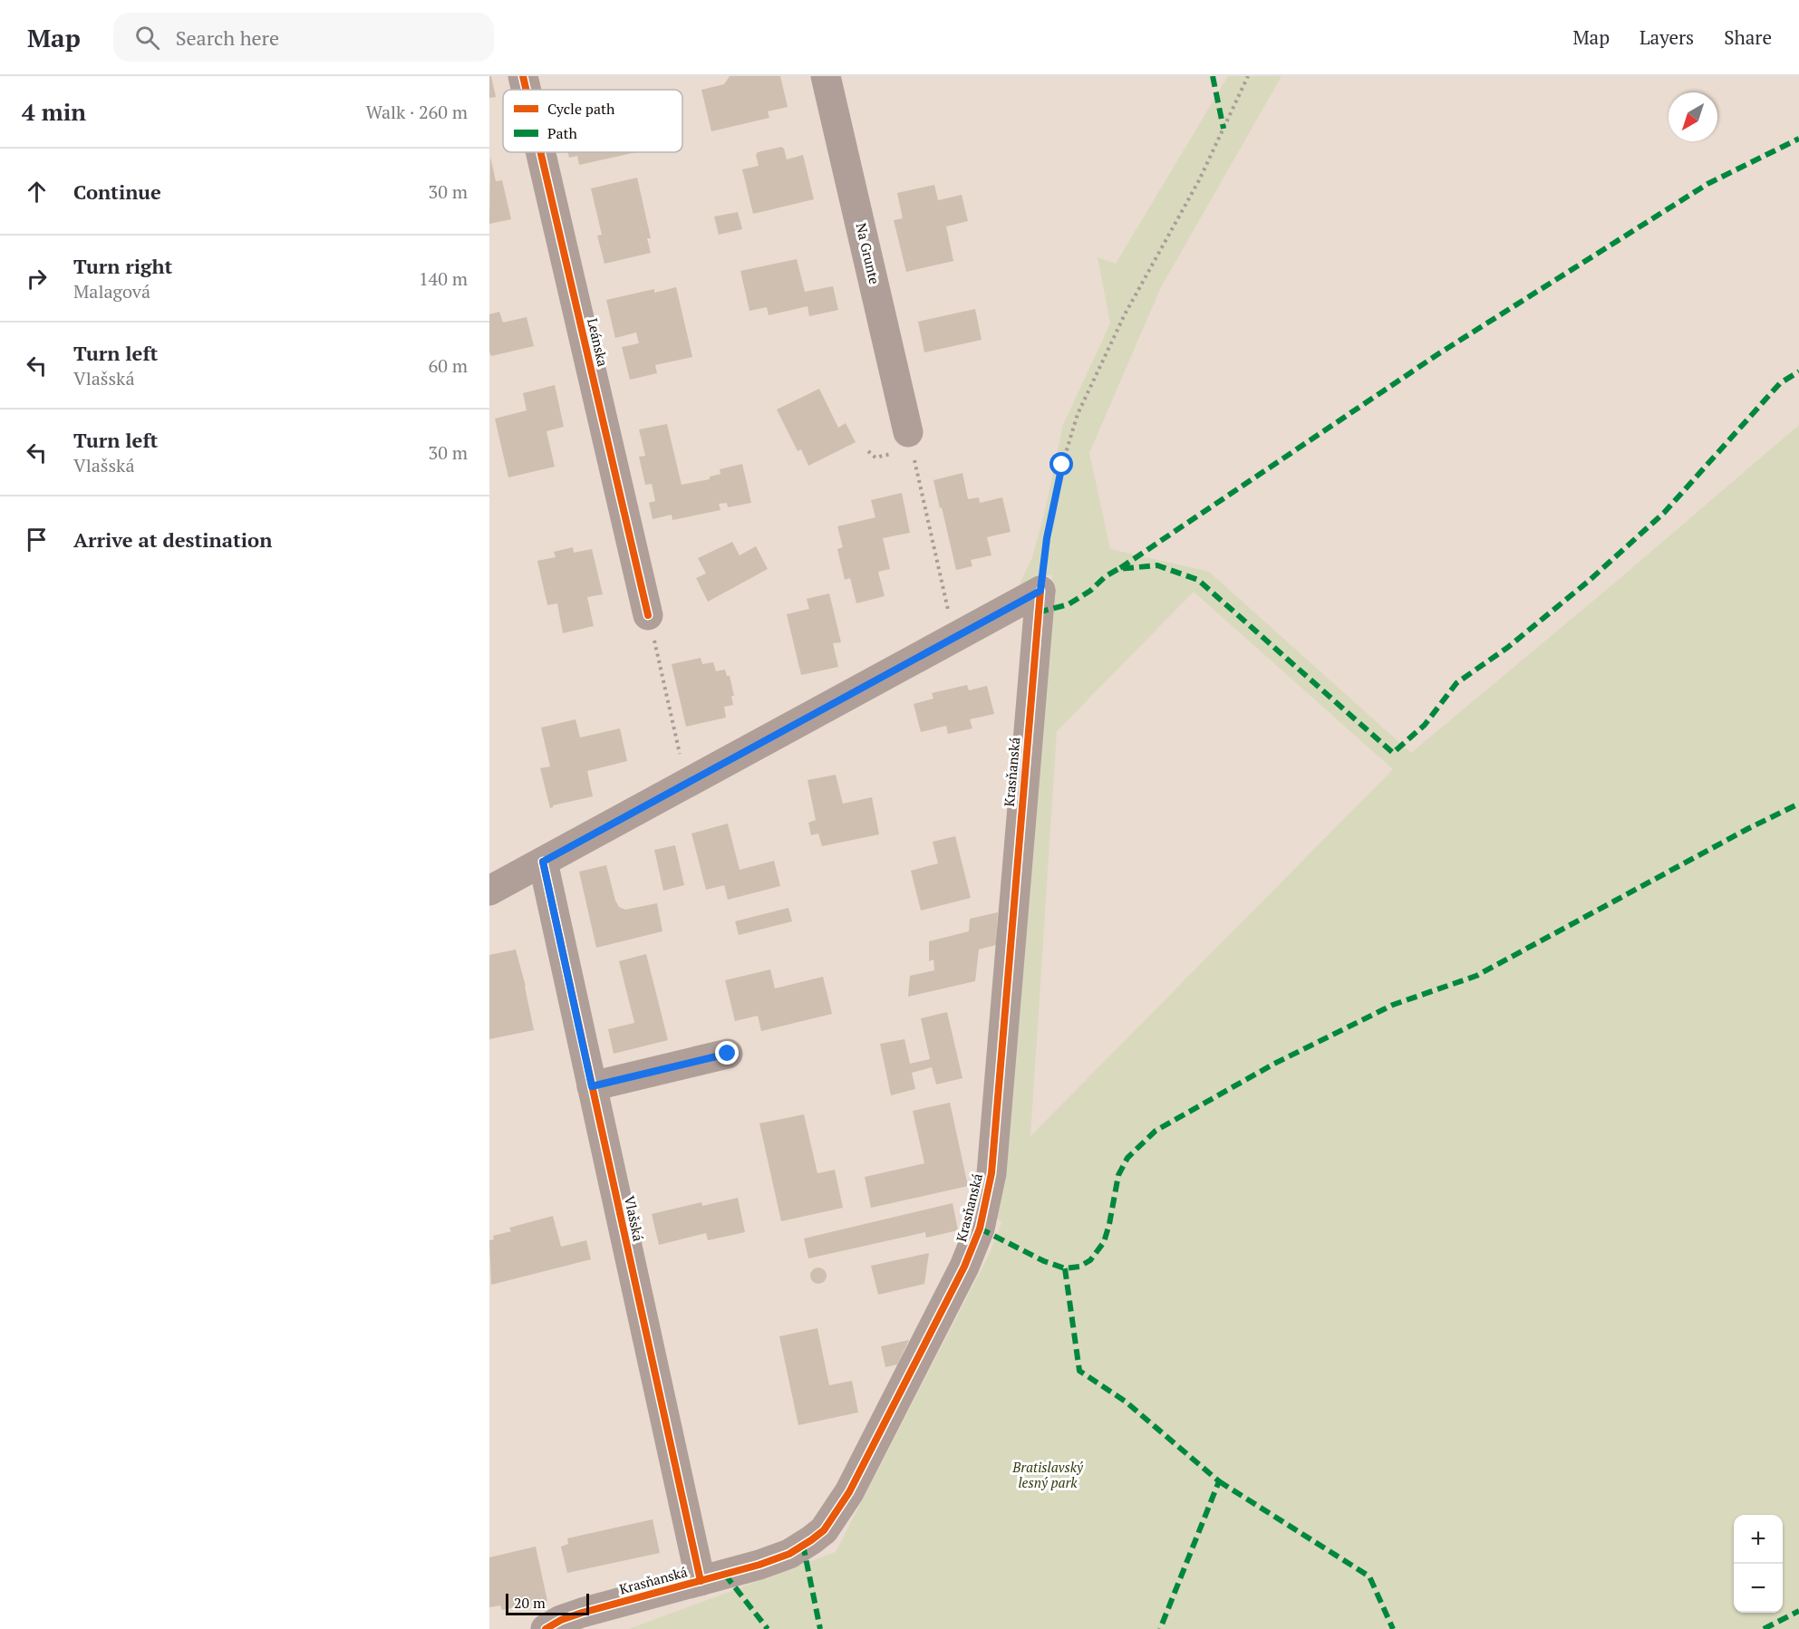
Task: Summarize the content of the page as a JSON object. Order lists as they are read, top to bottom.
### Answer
{
  "streets": {
    "street": [
      "Na Grunte",
      "Leánska",
      "Krasňanská",
      "Vlašská"
    ]
  },
  "crossings": [
    ["Krasňanská", "Vlašská"]
  ],
  "parks": ["Bratislavský lesný park"],
  "legend": ["Cycle path", "Path"],
  "scale_bar": "20 m",
  "north": "bottom left",
  "page": {
    "header": "Map",
    "search": "Search here",
    "nav": ["Map", "Layers", "Share"],
    "heading": ["4 min", "Walk · 260 m"],
    "list": [
      ["Continue", "30 m"],
      ["Turn right", "Malagová", "140 m"],
      ["Turn left", "Vlašská", "60 m"],
      ["Turn left", "Vlašská", "30 m"],
      "Arrive at destination"
    ],
    "map_buttons": ["+", "−"],
    "scale": "20 m"
  }
}
